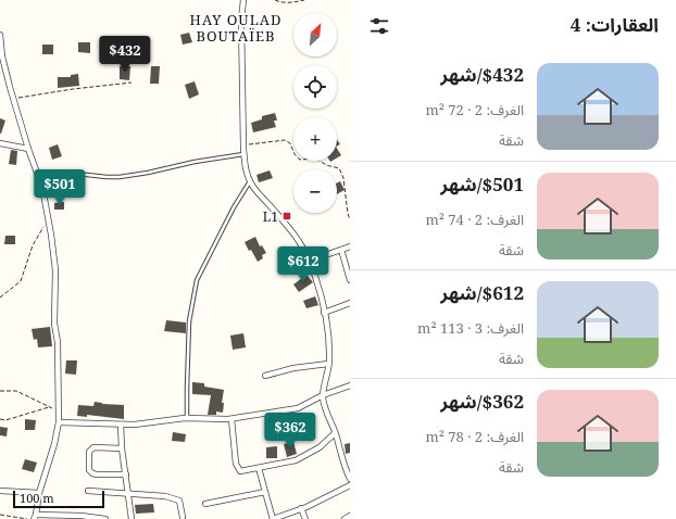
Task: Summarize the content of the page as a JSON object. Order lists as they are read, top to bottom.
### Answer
{
  "districts": ["HAY OULAD BOUTAÏEB"],
  "places": {
    "transit": ["L1"]
  },
  "scale_bar": "100 m",
  "north": "top right",
  "page": {
    "heading": "العقارات: 4",
    "map_buttons": ["+", "−"],
    "price": [
      "$432",
      "$501",
      "$612",
      "$362"
    ],
    "list": [
      {
        "name": "$432/شهر",
        "note": "الغرف: 2 · 72 m² · شقة"
      },
      {
        "name": "$501/شهر",
        "note": "الغرف: 2 · 74 m² · شقة"
      },
      {
        "name": "$612/شهر",
        "note": "الغرف: 3 · 113 m² · شقة"
      },
      {
        "name": "$362/شهر",
        "note": "الغرف: 2 · 78 m² · شقة"
      }
    ],
    "scale": "100 m"
  }
}
